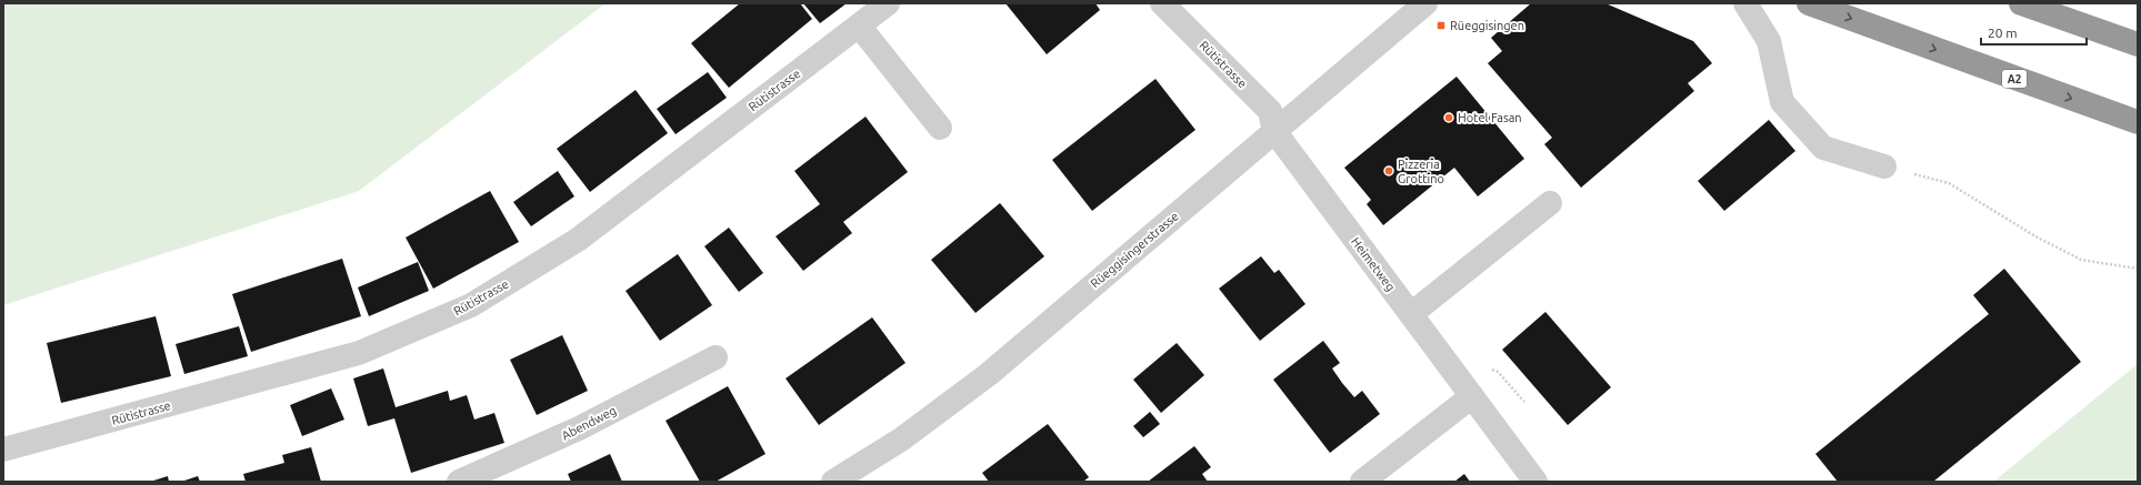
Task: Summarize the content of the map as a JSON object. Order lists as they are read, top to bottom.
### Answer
{
  "streets": {
    "highway": ["A2"],
    "street": [
      "Rütistrasse",
      "Rüeggisingerstrasse",
      "Heimetweg",
      "Abendweg"
    ]
  },
  "crossings": [
    ["Rütistrasse", "Rüeggisingerstrasse"],
    ["Rütistrasse", "Heimetweg"],
    ["Rüeggisingerstrasse", "Heimetweg"]
  ],
  "places": {
    "transit": ["Rüeggisingen"],
    "other": ["Hotel Fasan", "Pizzeria Grottino"]
  },
  "scale_bar": "20 m"
}
